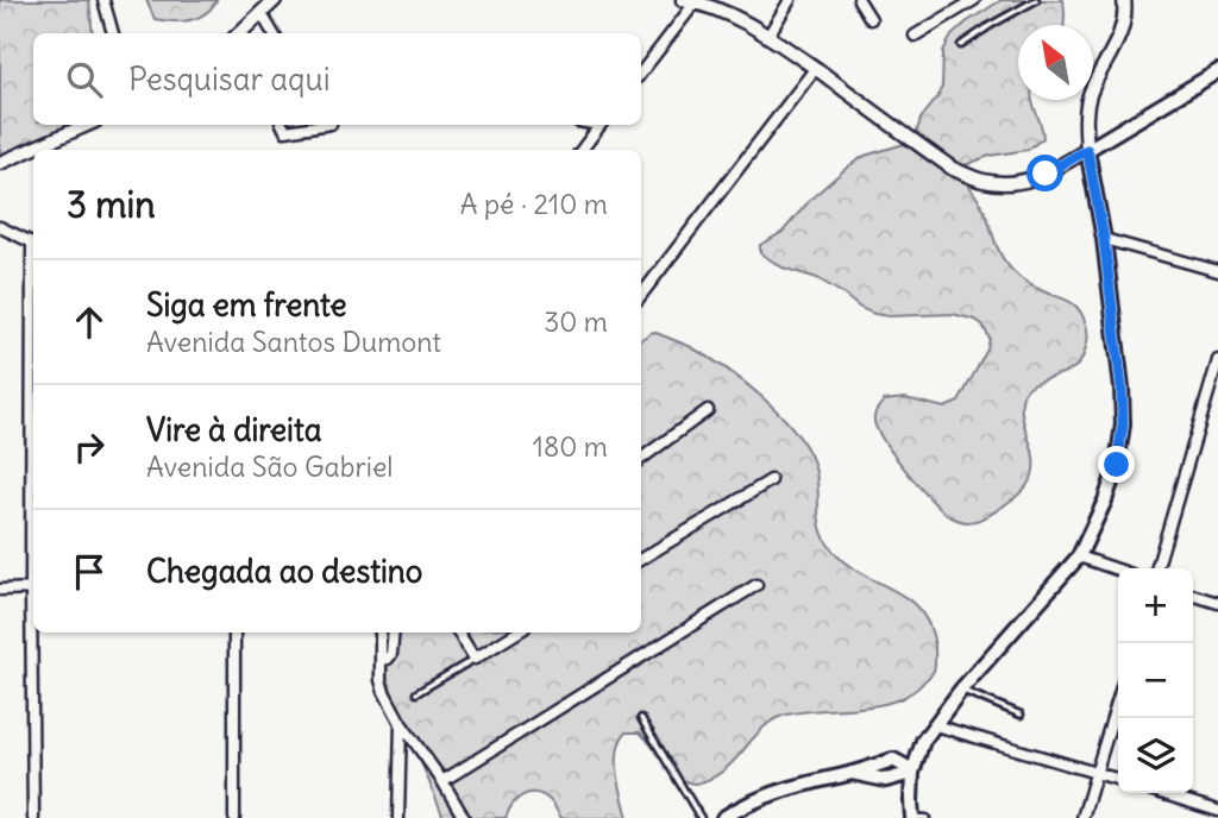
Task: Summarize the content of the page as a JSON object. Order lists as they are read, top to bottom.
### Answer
{
  "north": "top left",
  "page": {
    "search": "Pesquisar aqui",
    "heading": ["3 min", "A pé · 210 m"],
    "list": [
      ["Siga em frente", "Avenida Santos Dumont", "30 m"],
      ["Vire à direita", "Avenida São Gabriel", "180 m"],
      "Chegada ao destino"
    ],
    "map_buttons": ["+", "−"]
  }
}
